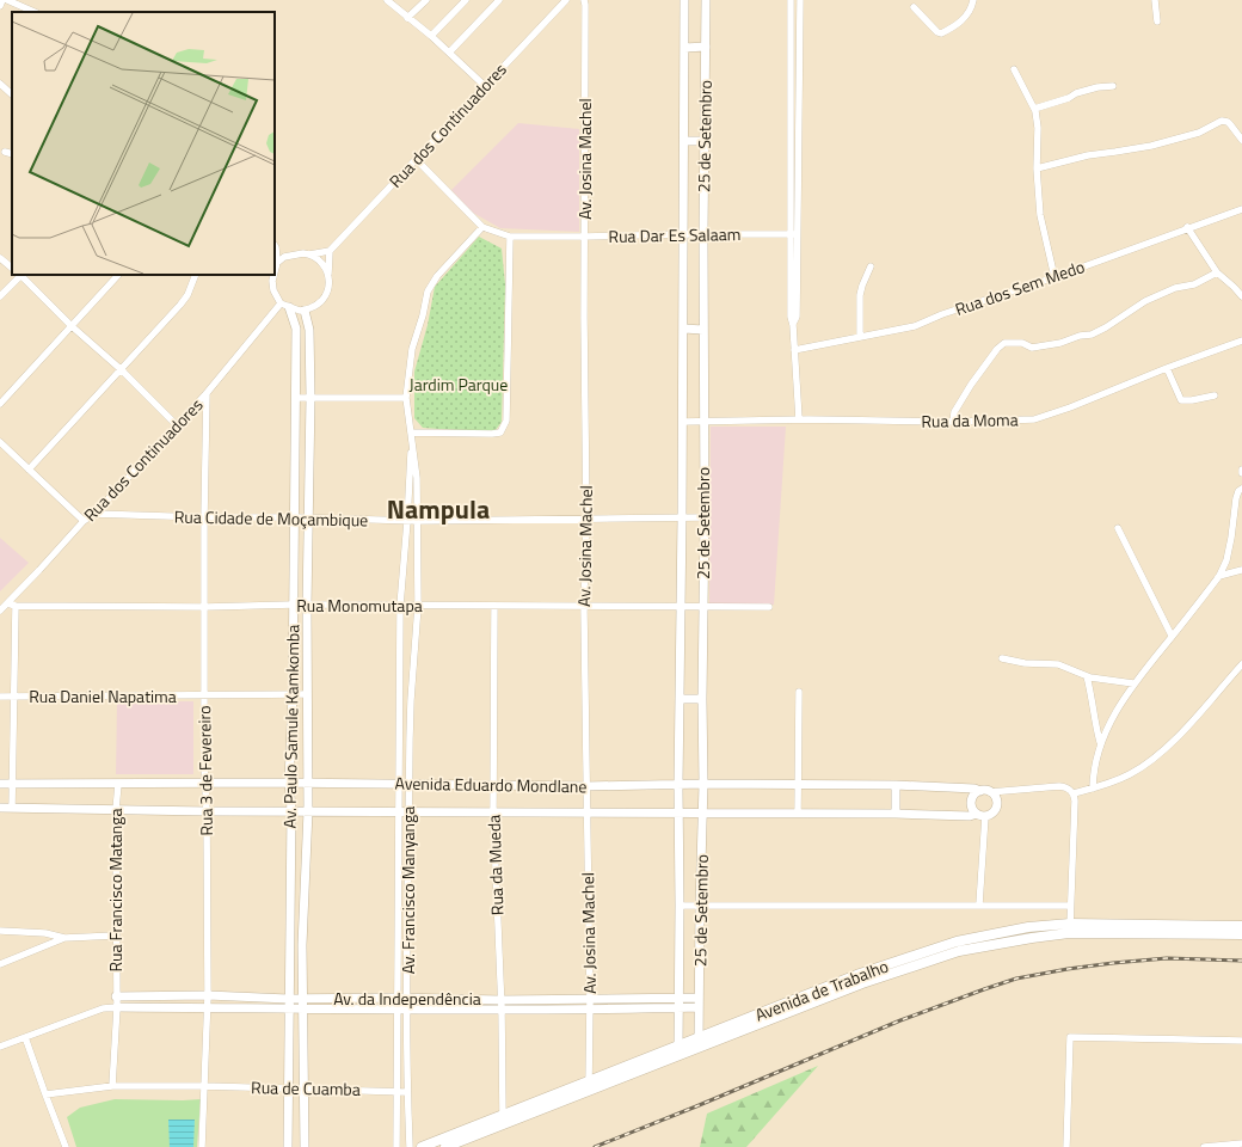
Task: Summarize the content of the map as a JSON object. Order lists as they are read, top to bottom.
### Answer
{
  "streets": {
    "highway": ["Avenida de Trabalho"],
    "main road": [
      "25 de Setembro",
      "Av. Paulo Samule Kamkomba",
      "Avenida Eduardo Mondlane",
      "Av. da Independência"
    ],
    "street": [
      "Rua dos Continuadores",
      "Av. Josina Machel",
      "Rua Dar Es Salaam",
      "Rua dos Sem Medo",
      "Rua da Moma",
      "Rua Cidade de Moçambique",
      "Rua Monomutapa",
      "Rua Daniel Napatima",
      "Rua 3 de Fevereiro",
      "Rua da Mueda",
      "Rua Francisco Matanga",
      "Av. Francisco Manyanga",
      "Rua de Cuamba"
    ]
  },
  "crossings": [
    ["Rua dos Continuadores", "Rua Dar Es Salaam"],
    ["Rua dos Continuadores", "Rua Cidade de Moçambique"],
    ["Rua dos Continuadores", "Rua Monomutapa"],
    ["Rua dos Continuadores", "Av. Paulo Samule Kamkomba"],
    ["Rua dos Continuadores", "Rua 3 de Fevereiro"],
    ["25 de Setembro", "Rua Dar Es Salaam"],
    ["25 de Setembro", "Rua da Moma"],
    ["25 de Setembro", "Rua Cidade de Moçambique"],
    ["25 de Setembro", "Rua Monomutapa"],
    ["25 de Setembro", "Avenida Eduardo Mondlane"],
    ["25 de Setembro", "Avenida de Trabalho"],
    ["25 de Setembro", "Av. da Independência"],
    ["Av. Josina Machel", "Rua Dar Es Salaam"],
    ["Av. Josina Machel", "Rua Cidade de Moçambique"],
    ["Av. Josina Machel", "Rua Monomutapa"],
    ["Av. Josina Machel", "Avenida Eduardo Mondlane"],
    ["Av. Josina Machel", "Avenida de Trabalho"],
    ["Av. Josina Machel", "Av. da Independência"],
    ["Rua Dar Es Salaam", "Av. Francisco Manyanga"],
    ["Rua Cidade de Moçambique", "Av. Paulo Samule Kamkomba"],
    ["Rua Cidade de Moçambique", "Rua 3 de Fevereiro"],
    ["Rua Cidade de Moçambique", "Av. Francisco Manyanga"],
    ["Rua Monomutapa", "Av. Paulo Samule Kamkomba"],
    ["Rua Monomutapa", "Rua 3 de Fevereiro"],
    ["Rua Monomutapa", "Rua da Mueda"],
    ["Rua Monomutapa", "Av. Francisco Manyanga"],
    ["Rua Daniel Napatima", "Av. Paulo Samule Kamkomba"],
    ["Rua Daniel Napatima", "Rua 3 de Fevereiro"],
    ["Av. Paulo Samule Kamkomba", "Avenida Eduardo Mondlane"],
    ["Av. Paulo Samule Kamkomba", "Av. da Independência"],
    ["Av. Paulo Samule Kamkomba", "Rua de Cuamba"],
    ["Rua 3 de Fevereiro", "Avenida Eduardo Mondlane"],
    ["Rua 3 de Fevereiro", "Av. da Independência"],
    ["Rua 3 de Fevereiro", "Rua de Cuamba"],
    ["Avenida Eduardo Mondlane", "Rua da Mueda"],
    ["Avenida Eduardo Mondlane", "Rua Francisco Matanga"],
    ["Avenida Eduardo Mondlane", "Av. Francisco Manyanga"],
    ["Rua da Mueda", "Avenida de Trabalho"],
    ["Rua da Mueda", "Av. da Independência"],
    ["Rua Francisco Matanga", "Av. da Independência"],
    ["Av. Francisco Manyanga", "Av. da Independência"],
    ["Av. Francisco Manyanga", "Rua de Cuamba"]
  ],
  "districts": ["Nampula"],
  "parks": ["Jardim Parque"]
}
